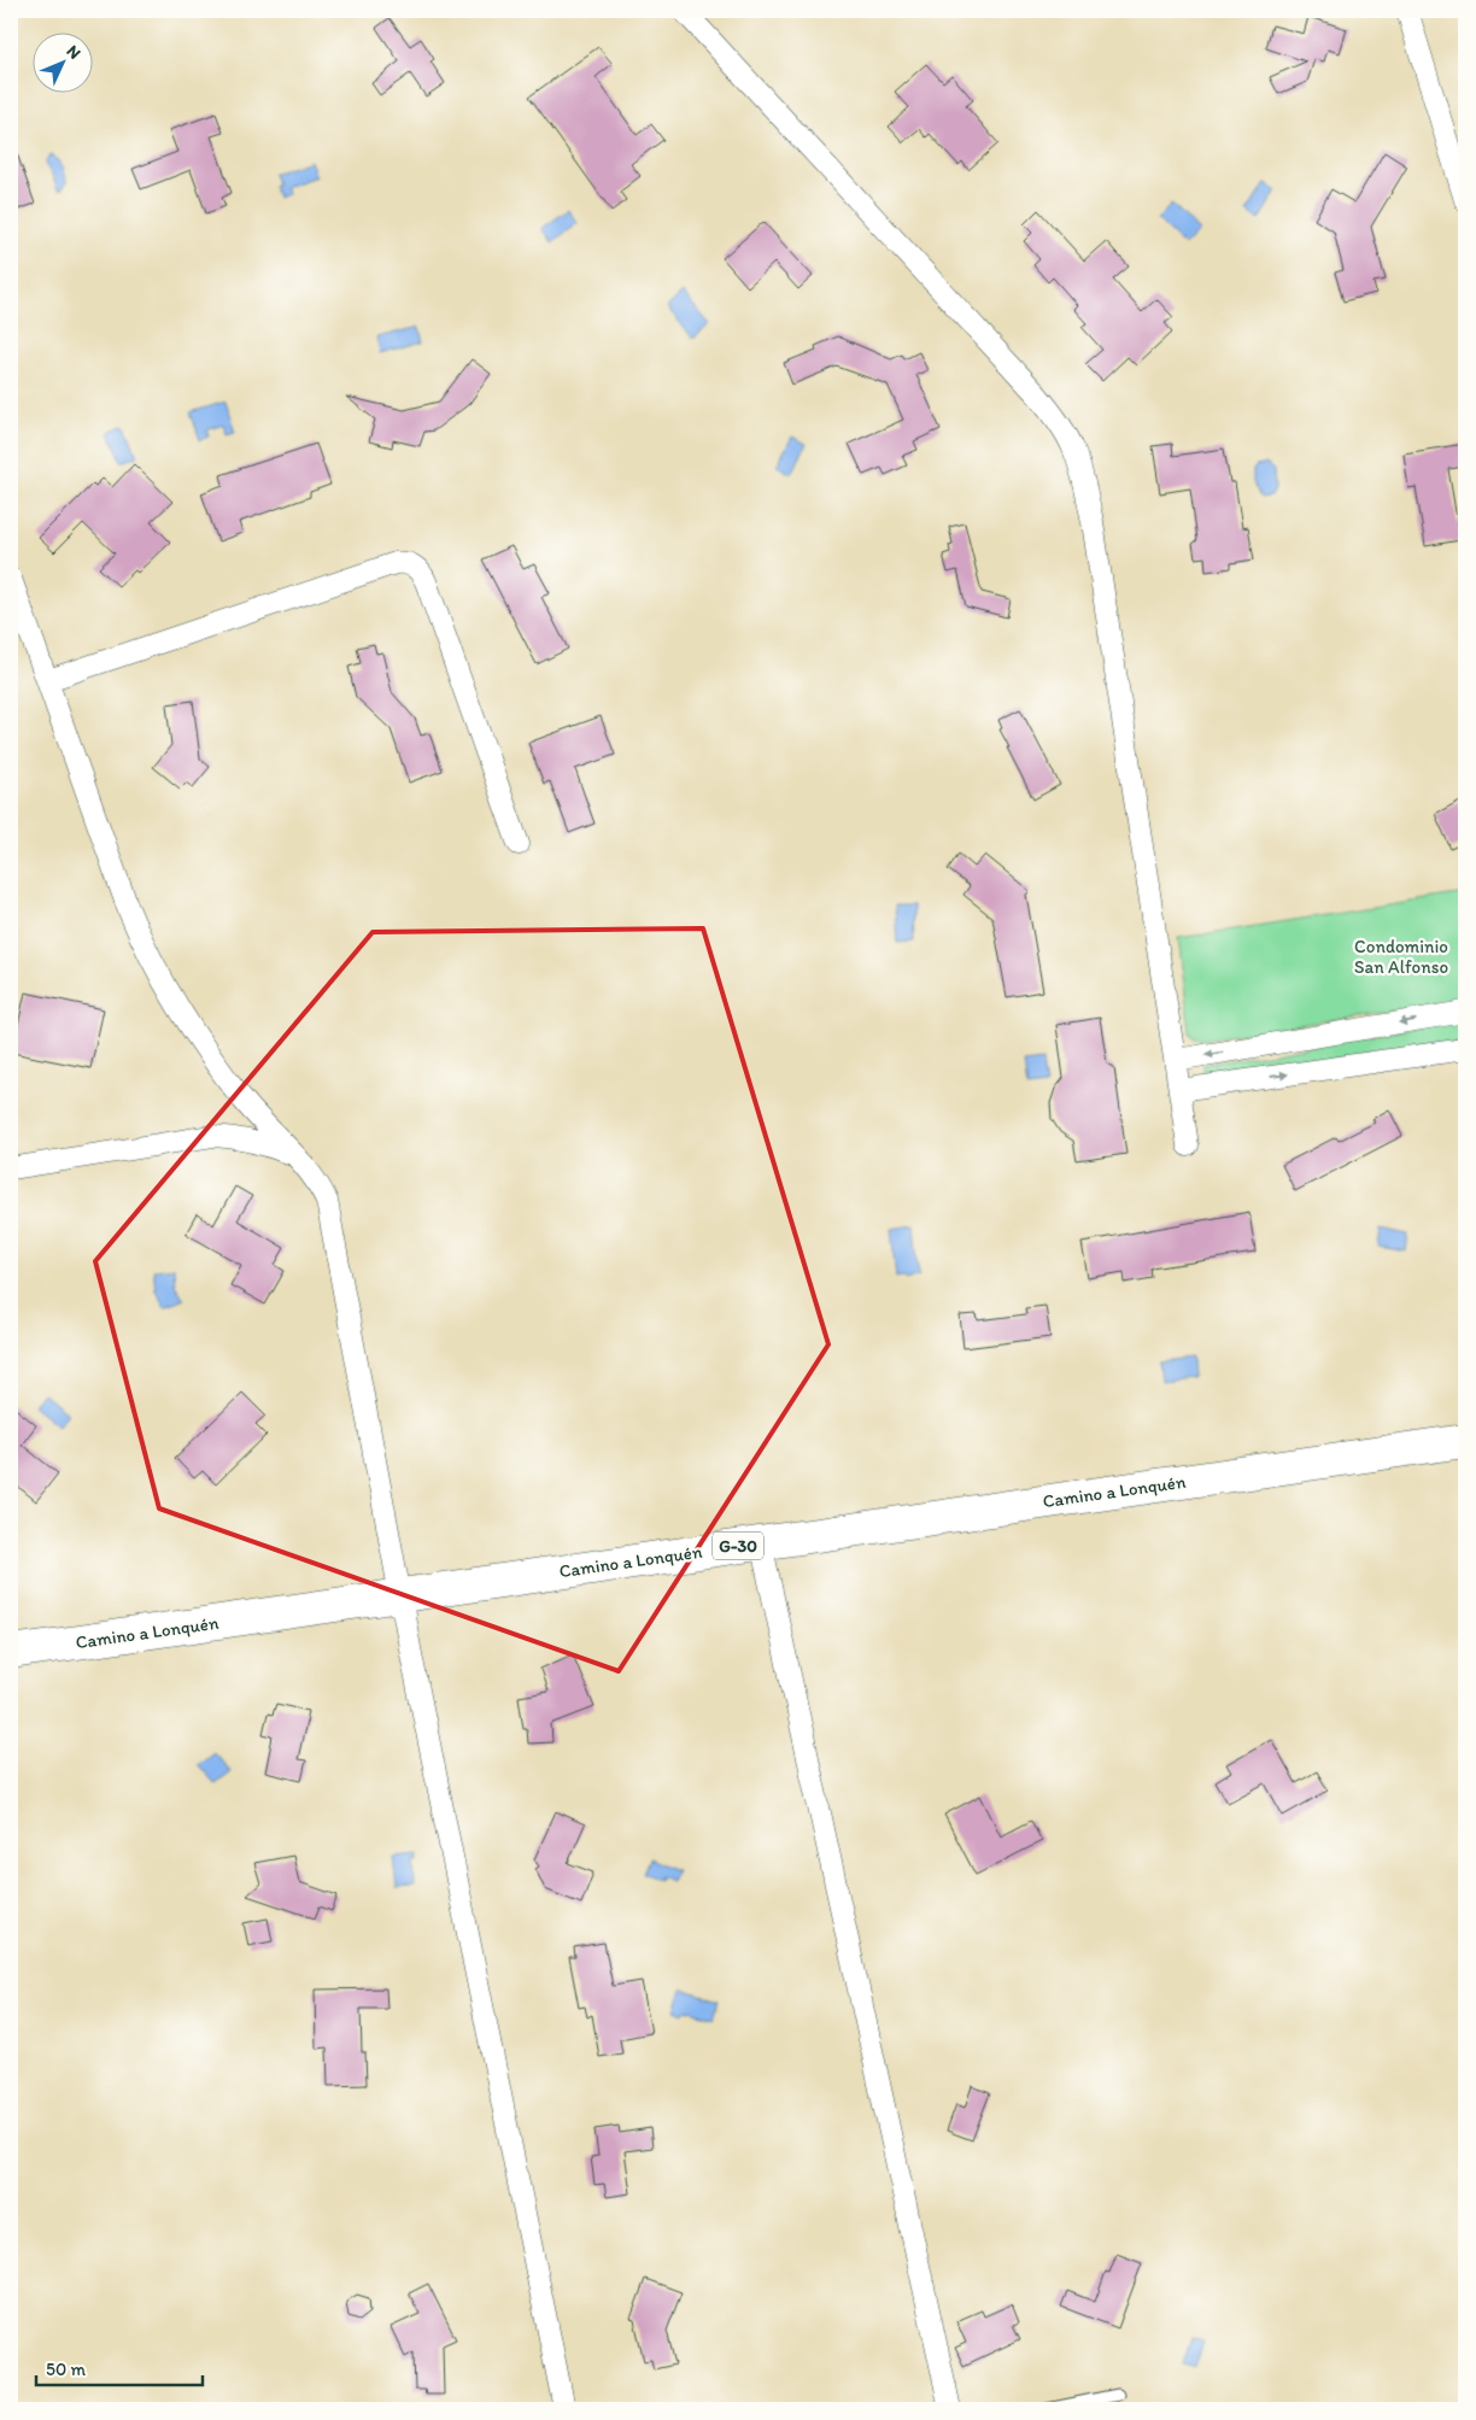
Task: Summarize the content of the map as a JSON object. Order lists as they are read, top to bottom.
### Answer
{
  "streets": {
    "main road": ["Camino a Lonquén", "G-30"]
  },
  "parks": ["Condominio San Alfonso"],
  "scale_bar": "50 m",
  "north": "top right"
}
